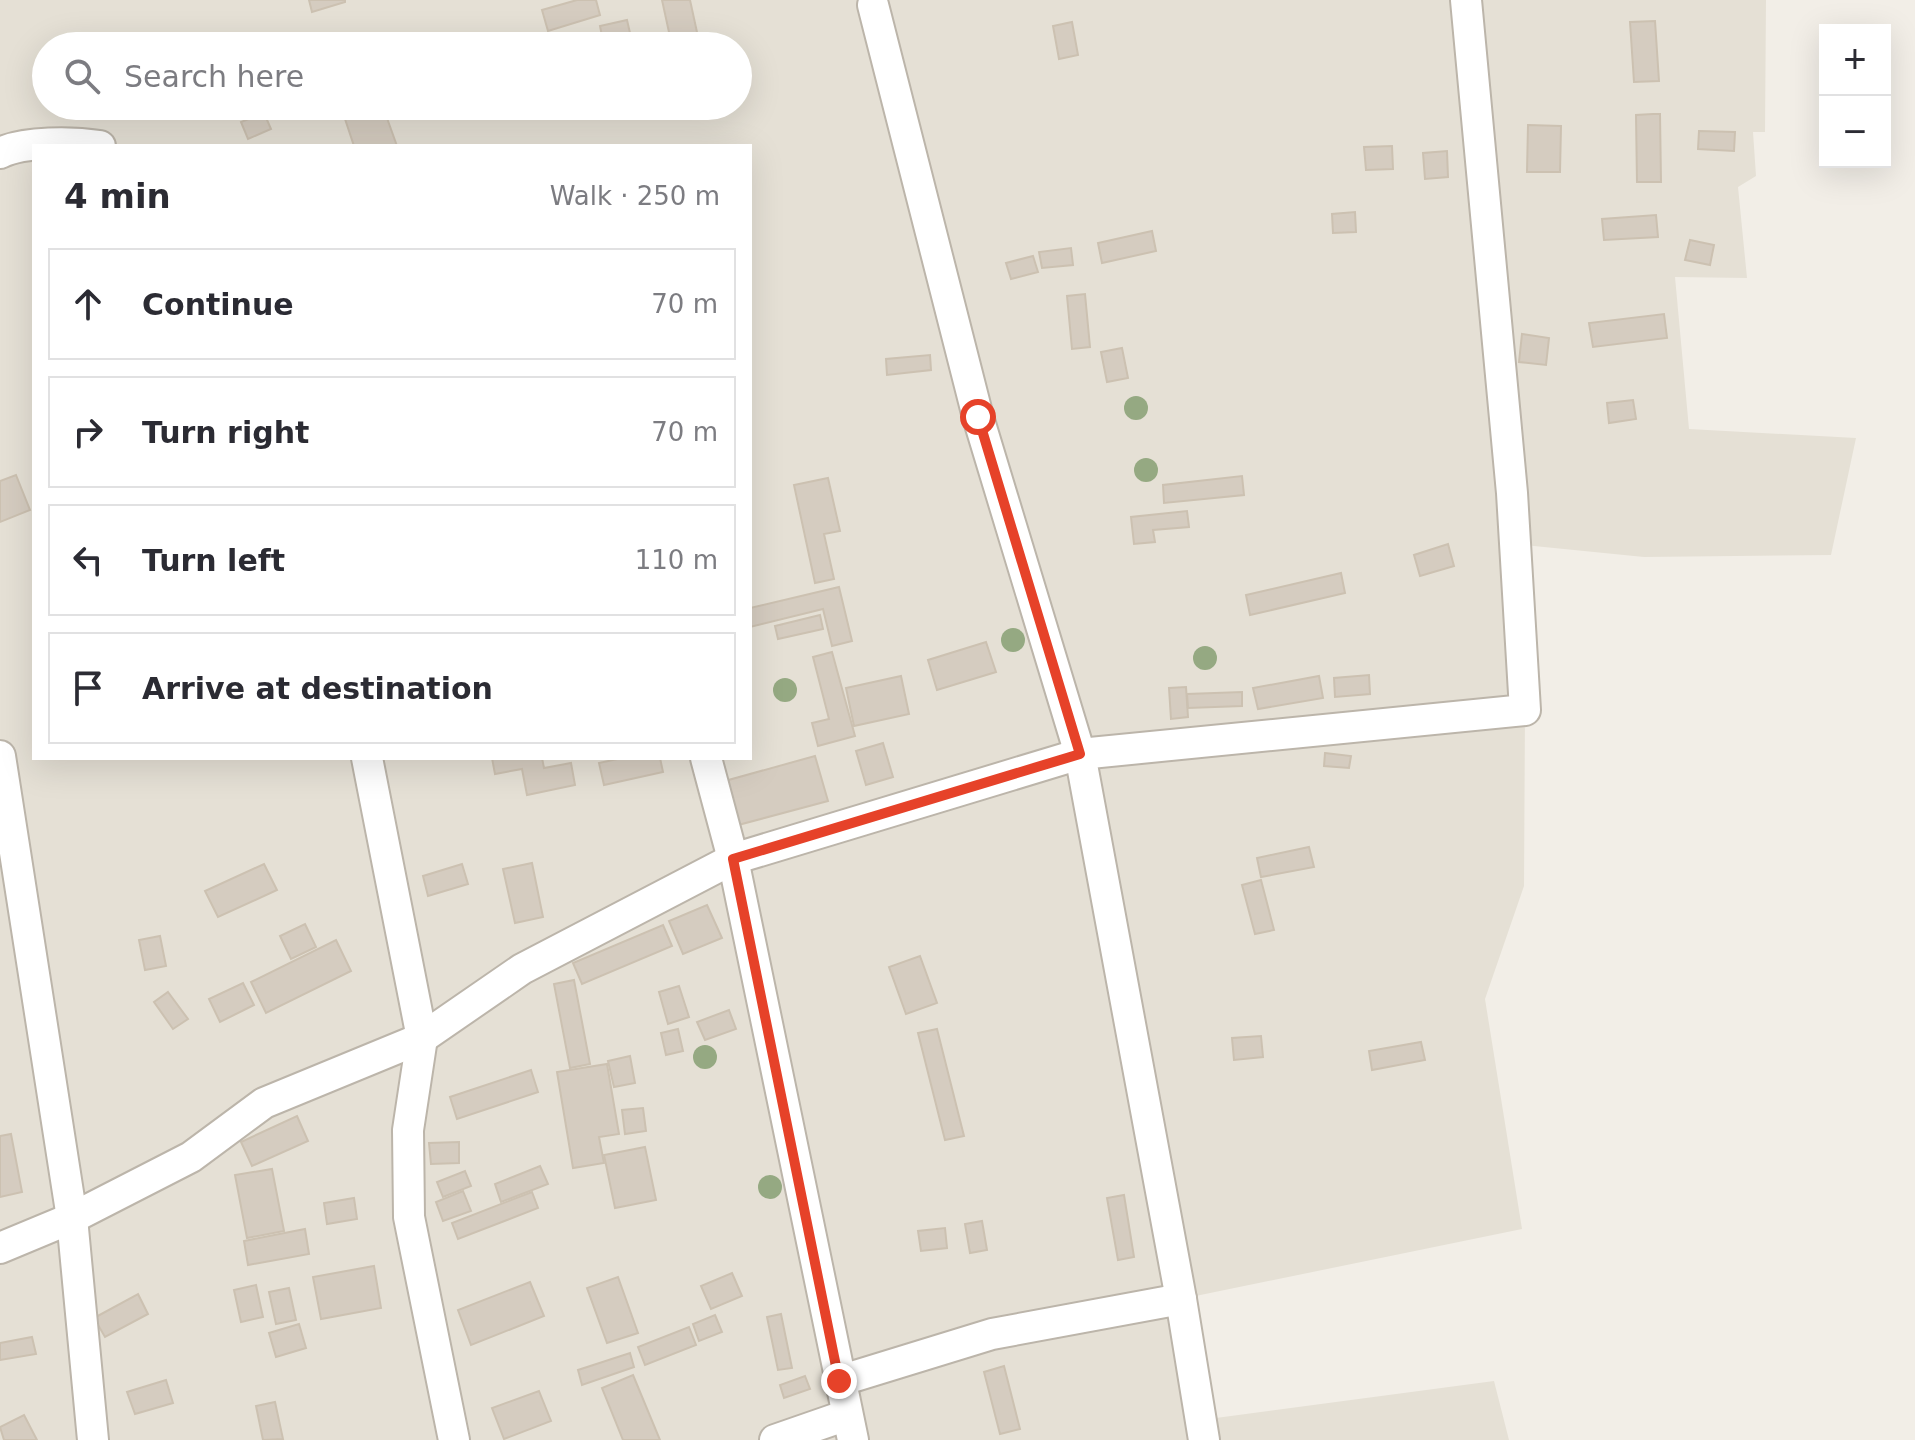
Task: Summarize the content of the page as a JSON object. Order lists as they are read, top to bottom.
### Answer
{
  "page": {
    "map_buttons": ["+", "−"],
    "search": "Search here",
    "heading": ["4 min", "Walk · 250 m"],
    "list": [
      ["Continue", "70 m"],
      ["Turn right", "70 m"],
      ["Turn left", "110 m"],
      "Arrive at destination"
    ]
  }
}
